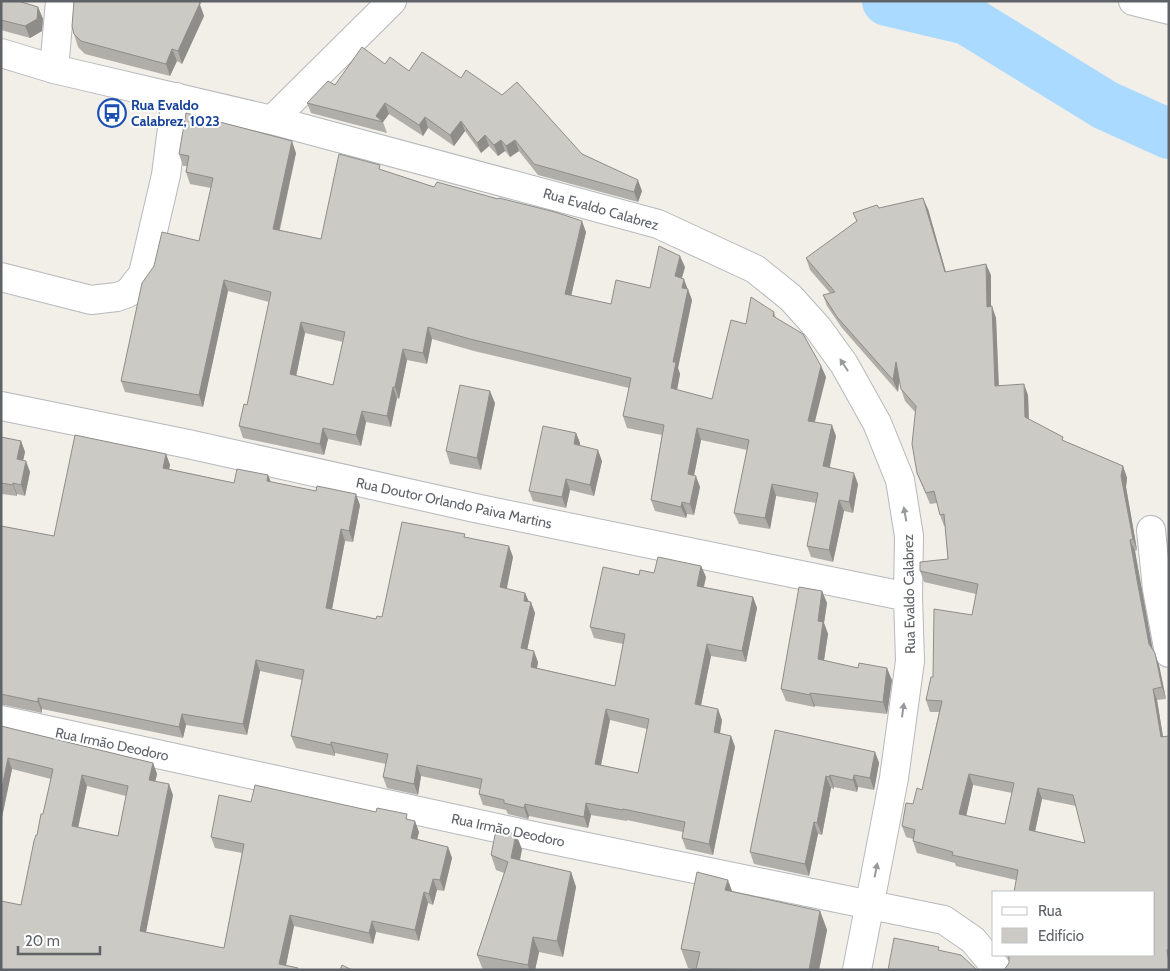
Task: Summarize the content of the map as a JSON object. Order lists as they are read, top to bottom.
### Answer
{
  "streets": {
    "street": ["Rua Evaldo Calabrez", "Rua Doutor Orlando Paiva Martins", "Rua Irmão Deodoro"]
  },
  "crossings": [
    ["Rua Evaldo Calabrez", "Rua Doutor Orlando Paiva Martins"],
    ["Rua Evaldo Calabrez", "Rua Irmão Deodoro"]
  ],
  "one_way": ["Rua Evaldo Calabrez"],
  "places": {
    "bus stop": ["Rua Evaldo Calabrez, 1023"]
  },
  "legend": ["Rua", "Edifício"],
  "scale_bar": "20 m"
}
